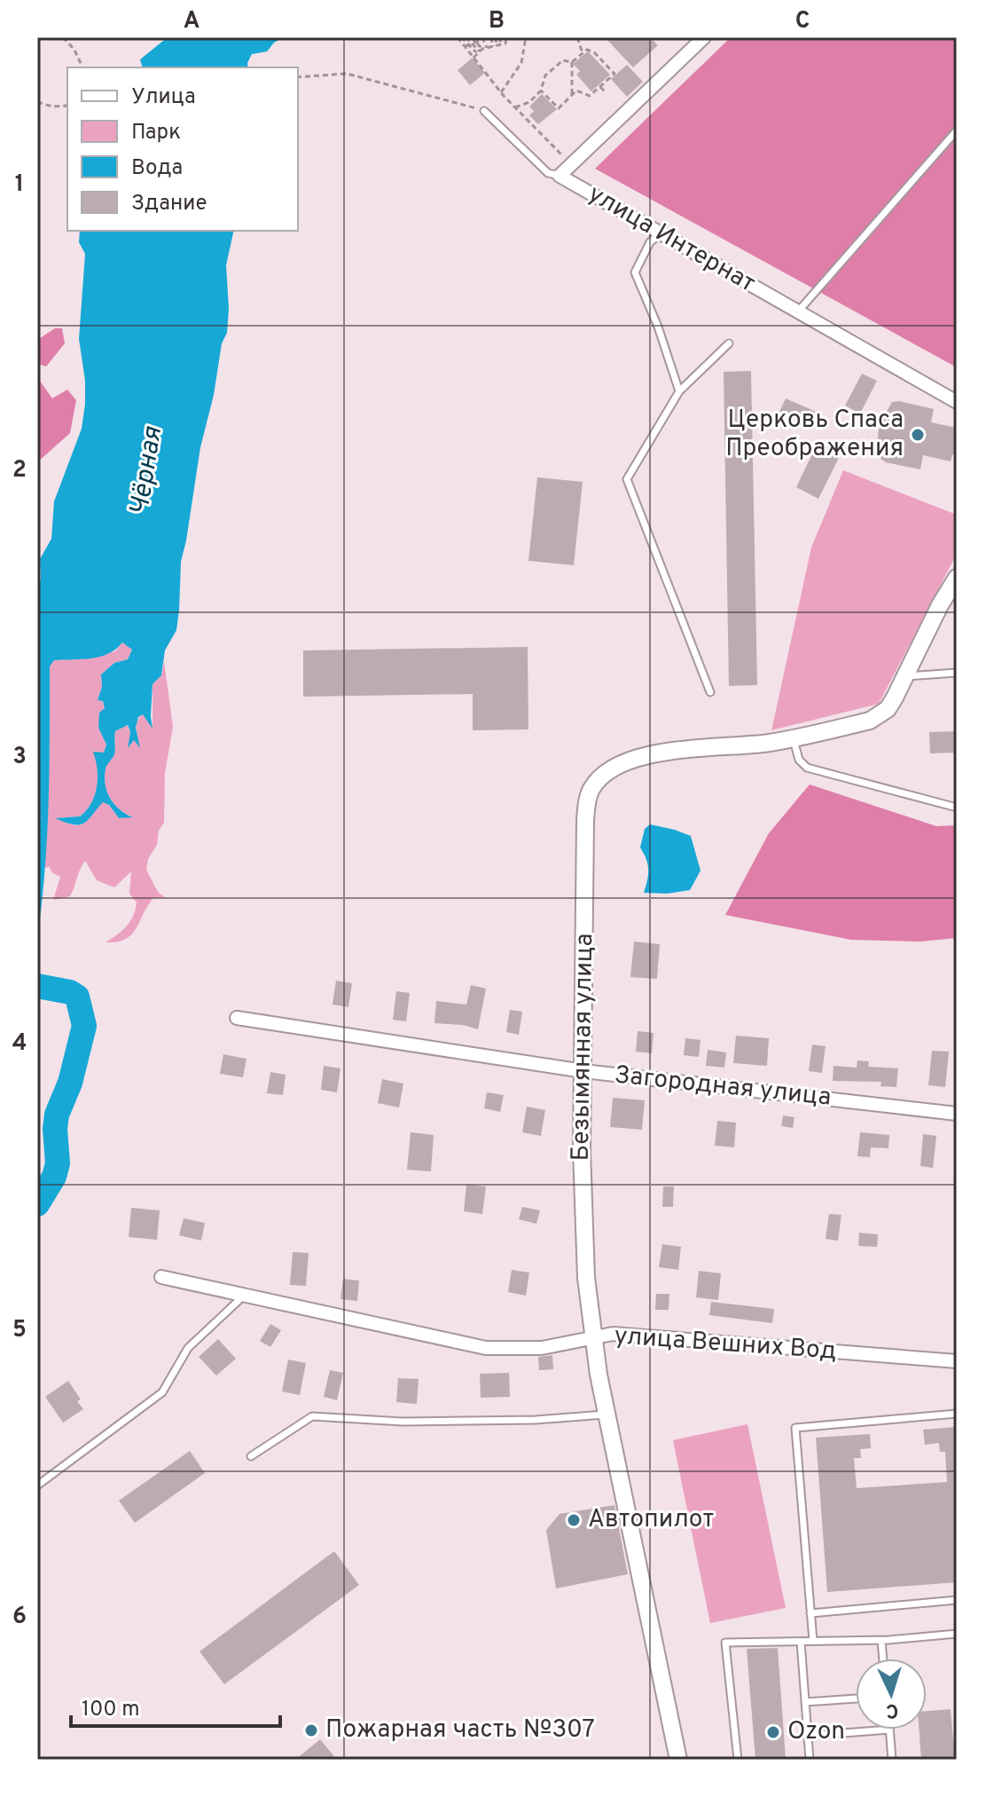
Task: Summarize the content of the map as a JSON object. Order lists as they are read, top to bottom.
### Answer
{
  "streets": {
    "street": [
      "улица Интернат",
      "Безымянная улица",
      "Загородная улица",
      "улица Вешних Вод"
    ]
  },
  "crossings": [
    ["Безымянная улица", "Загородная улица"],
    ["Безымянная улица", "улица Вешних Вод"]
  ],
  "water": ["Чёрная"],
  "places": [
    "Церковь Спаса Преображения",
    "Автопилот",
    "Пожарная часть №307",
    "Ozon"
  ],
  "legend": [
    "Улица",
    "Парк",
    "Вода",
    "Здание"
  ],
  "scale_bar": "100 m",
  "north": "bottom",
  "grid": {
    "columns": ["A", "B", "C"],
    "rows": [
      "1",
      "2",
      "3",
      "4",
      "5",
      "6"
    ]
  }
}
